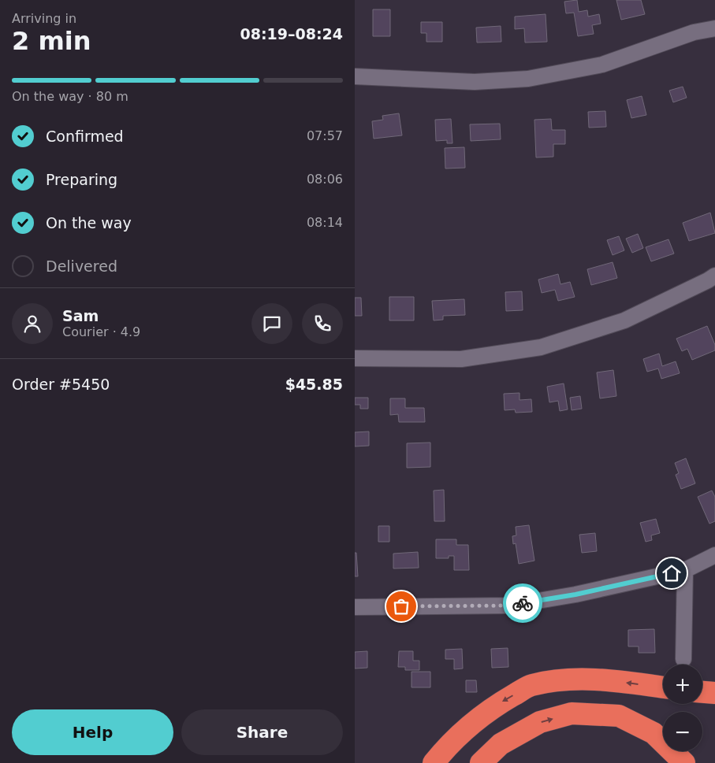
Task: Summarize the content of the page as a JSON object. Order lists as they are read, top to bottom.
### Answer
{
  "page": {
    "heading": ["2 min", "Arriving in", "08:19–08:24"],
    "panel": [
      "Sam",
      "Courier · 4.9",
      "Order #5450",
      "$45.85"
    ],
    "bar": "On the way · 80 m",
    "list": [
      ["Confirmed", "07:57"],
      ["Preparing", "08:06"],
      ["On the way", "08:14"],
      "Delivered"
    ],
    "map_buttons": ["+", "−"],
    "buttons": ["Help", "Share"]
  }
}
